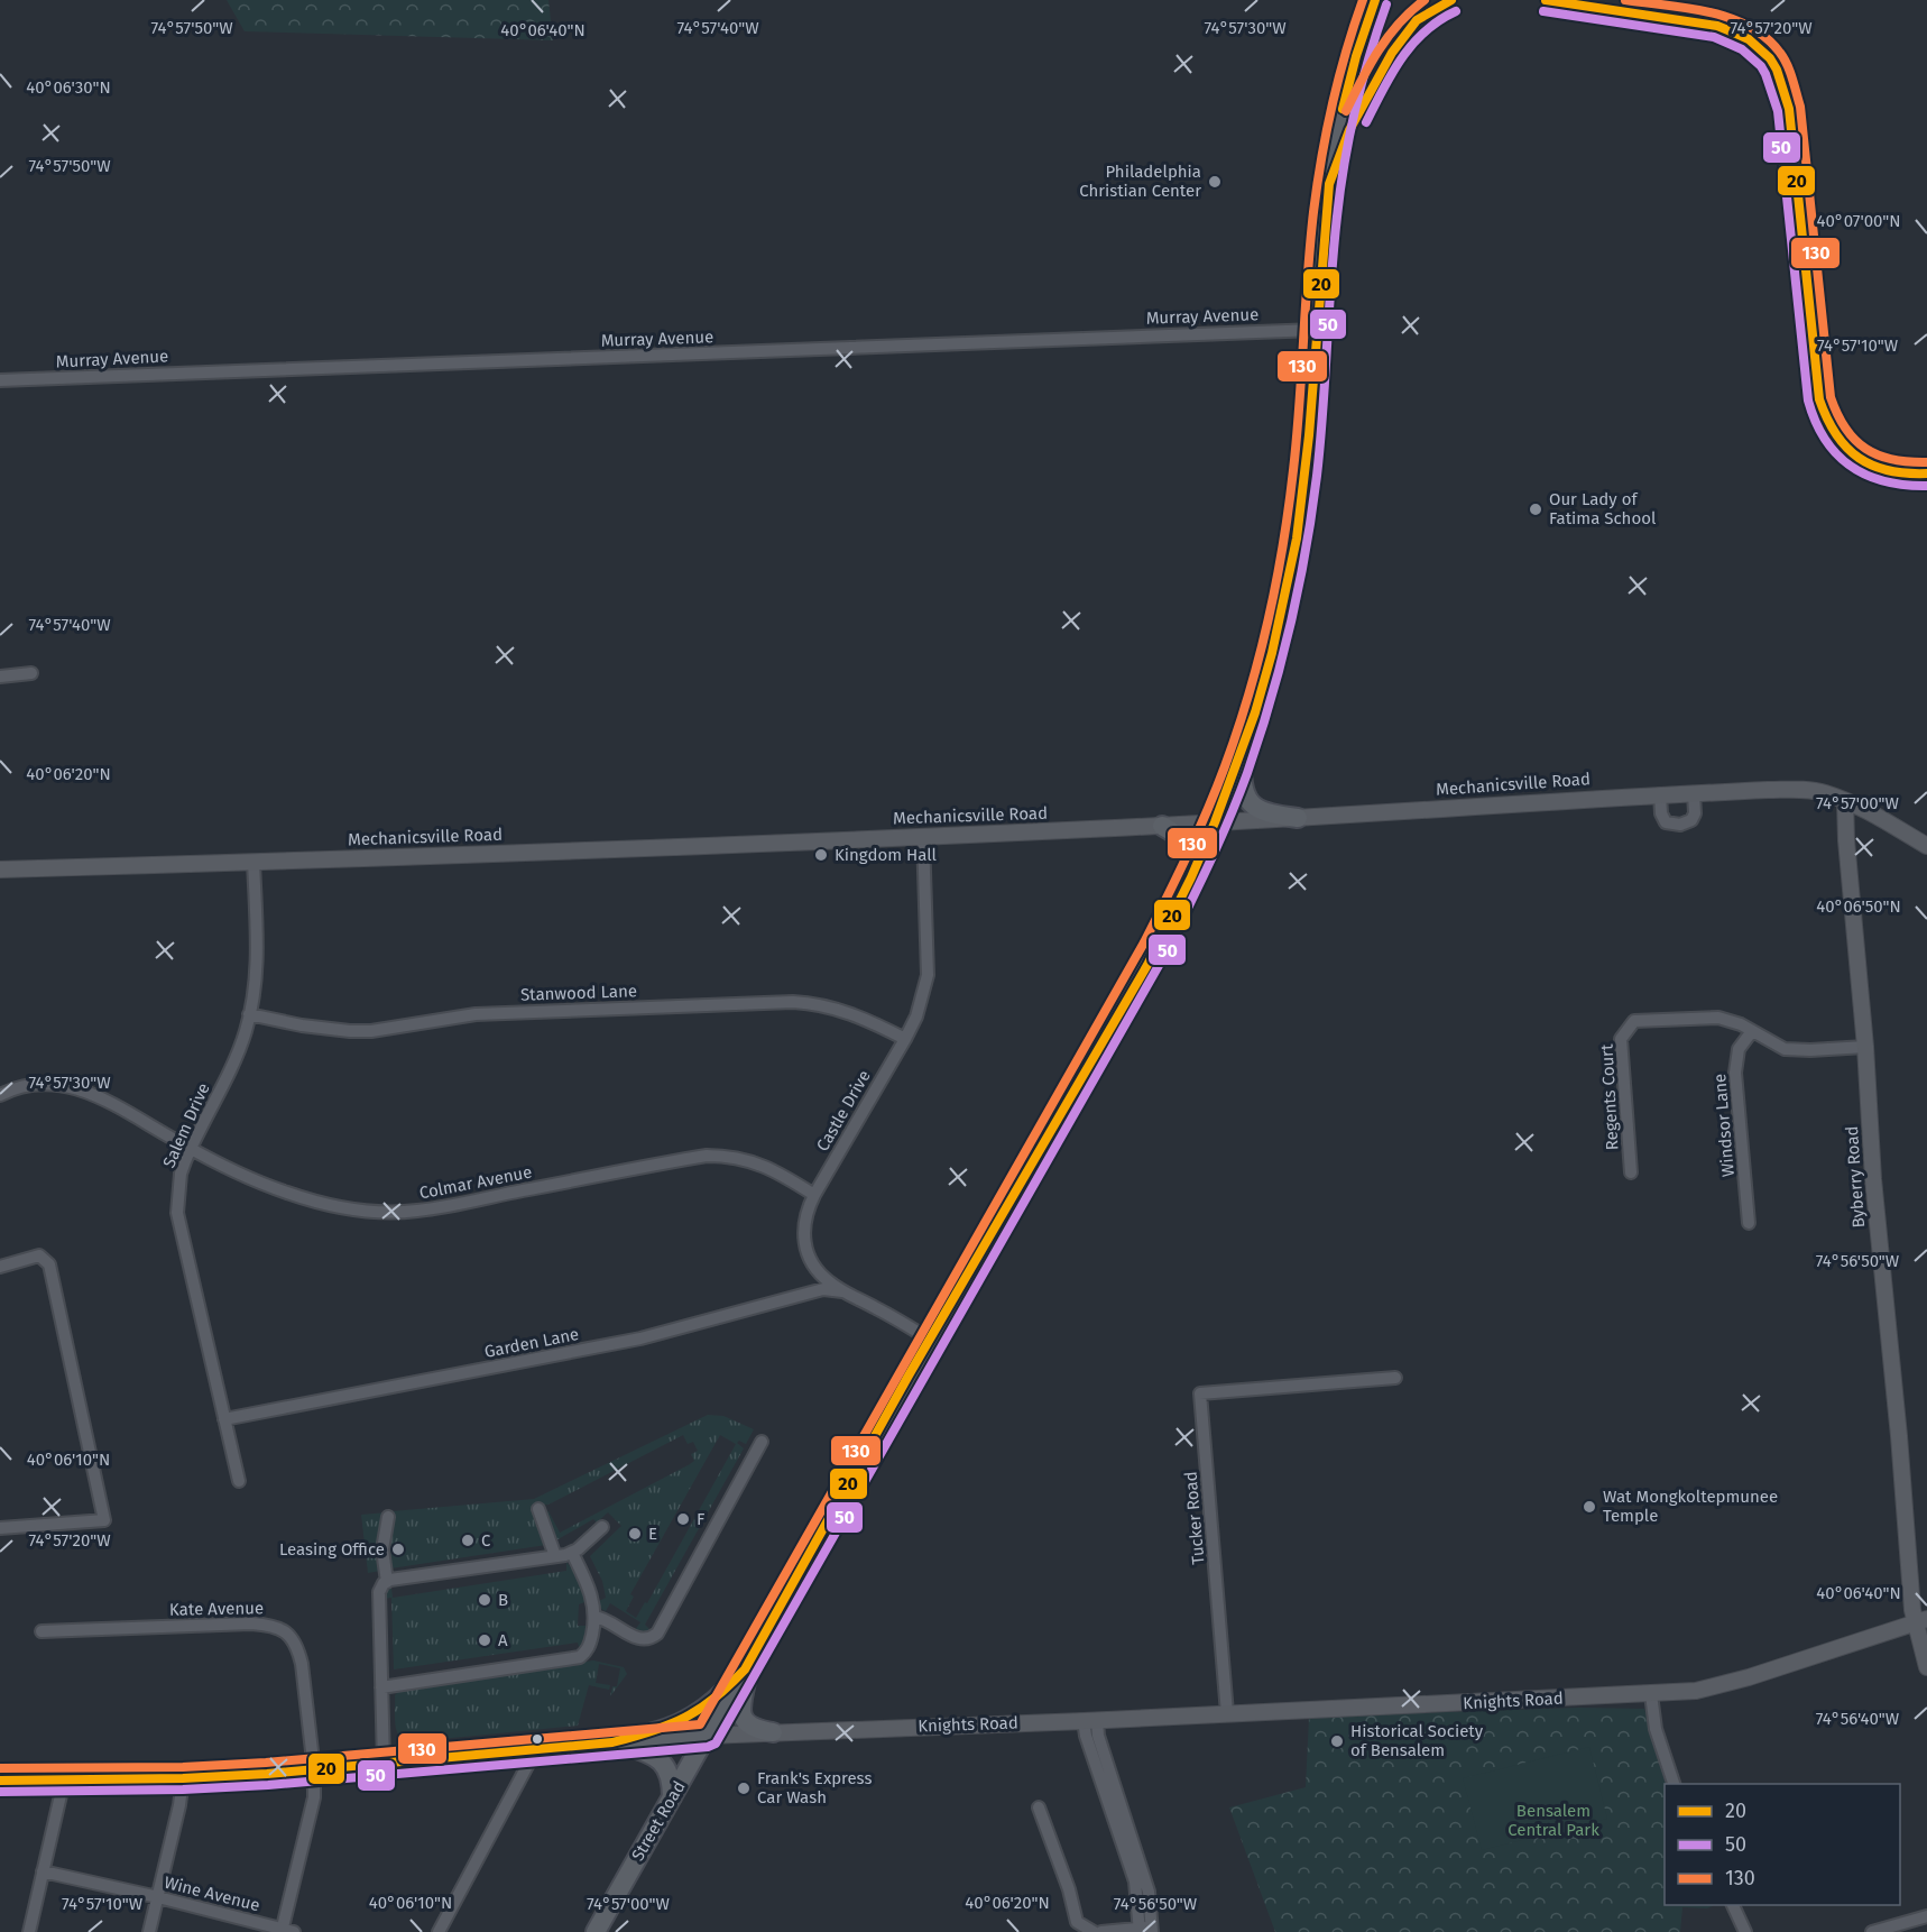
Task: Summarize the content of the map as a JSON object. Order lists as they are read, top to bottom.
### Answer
{
  "streets": {
    "main road": ["Knights Road", "Street Road"],
    "street": [
      "Murray Avenue",
      "Mechanicsville Road",
      "Stanwood Lane",
      "Regents Court",
      "Castle Drive",
      "Salem Drive",
      "Windsor Lane",
      "Byberry Road",
      "Colmar Avenue",
      "Garden Lane",
      "Tucker Road",
      "Kate Avenue",
      "Wine Avenue"
    ]
  },
  "crossings": [
    ["Murray Avenue", "Street Road"],
    ["Mechanicsville Road", "Castle Drive"],
    ["Mechanicsville Road", "Salem Drive"],
    ["Mechanicsville Road", "Byberry Road"],
    ["Mechanicsville Road", "Street Road"],
    ["Stanwood Lane", "Castle Drive"],
    ["Stanwood Lane", "Salem Drive"],
    ["Regents Court", "Windsor Lane"],
    ["Regents Court", "Byberry Road"],
    ["Castle Drive", "Colmar Avenue"],
    ["Castle Drive", "Garden Lane"],
    ["Castle Drive", "Street Road"],
    ["Salem Drive", "Colmar Avenue"],
    ["Salem Drive", "Garden Lane"],
    ["Byberry Road", "Knights Road"],
    ["Tucker Road", "Knights Road"],
    ["Kate Avenue", "Knights Road"],
    ["Kate Avenue", "Wine Avenue"],
    ["Knights Road", "Street Road"]
  ],
  "parks": ["Bensalem Central Park"],
  "places": [
    "Philadelphia Christian Center",
    "Our Lady of Fatima School",
    "Kingdom Hall",
    "Wat Mongkoltepmunee Temple",
    "F",
    "E",
    "C",
    "Leasing Office",
    "B",
    "A",
    "Historical Society of Bensalem",
    "Frank's Express Car Wash"
  ],
  "lines": ["transit line 20", "transit line 130", "transit line 50"],
  "legend": ["20", "50", "130"],
  "coordinates": [
    "74°57'50\"W",
    "74°57'40\"W",
    "74°57'30\"W",
    "74°57'20\"W",
    "40°06'40\"N",
    "40°06'30\"N",
    "40°07'00\"N",
    "74°57'10\"W",
    "40°06'20\"N",
    "74°57'00\"W",
    "40°06'50\"N",
    "74°56'50\"W",
    "40°06'10\"N",
    "74°56'40\"W"
  ]
}
